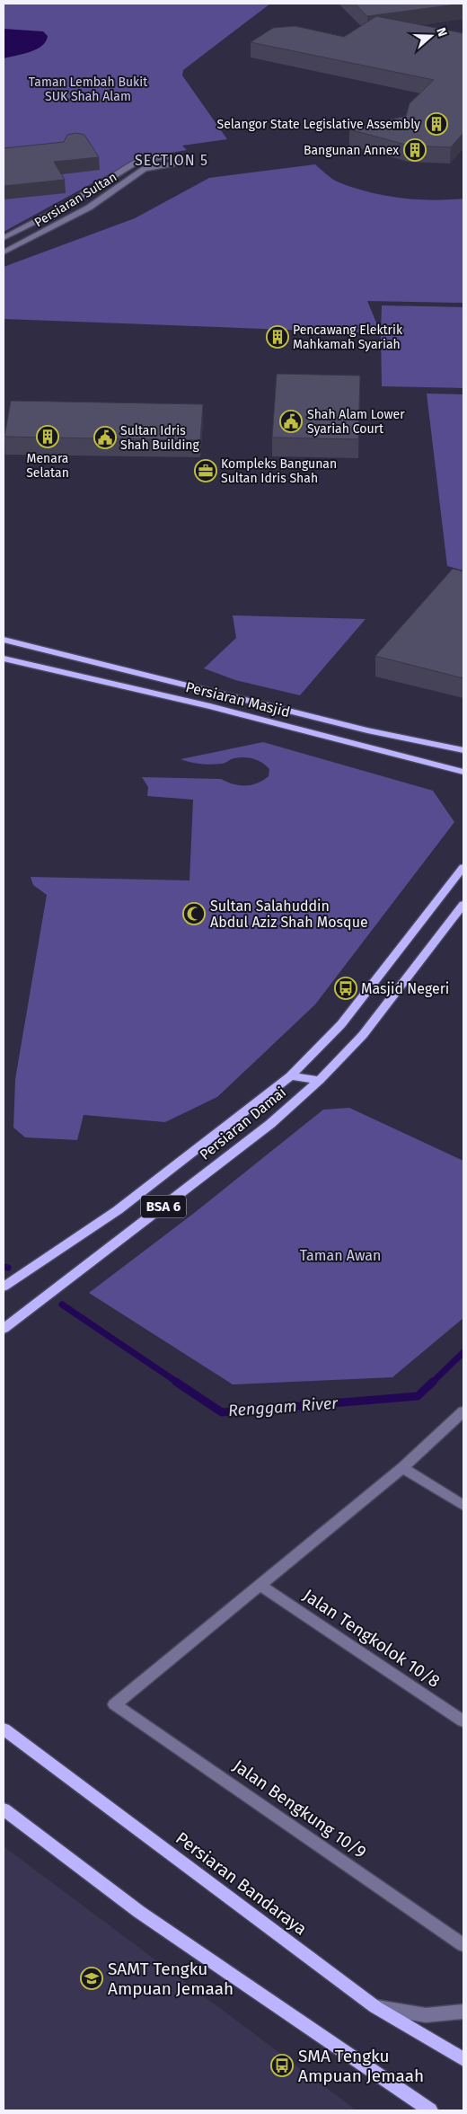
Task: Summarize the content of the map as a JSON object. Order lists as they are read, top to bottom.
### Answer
{
  "streets": {
    "main road": [
      "Persiaran Masjid",
      "Persiaran Damai",
      "BSA 6",
      "Persiaran Bandaraya"
    ],
    "street": ["Persiaran Sultan", "Jalan Tengkolok 10/8", "Jalan Bengkung 10/9"]
  },
  "crossings": [
    ["Jalan Tengkolok 10/8", "Jalan Bengkung 10/9"]
  ],
  "districts": ["SECTION 5"],
  "water": ["Renggam River"],
  "parks": ["Taman Lembah Bukit SUK Shah Alam", "Taman Awan"],
  "places": {
    "building": [
      "Selangor State Legislative Assembly",
      "Bangunan Annex",
      "Pencawang Elektrik Mahkamah Syariah",
      "Menara Selatan"
    ],
    "public building": ["Shah Alam Lower Syariah Court", "Sultan Idris Shah Building"],
    "office": ["Kompleks Bangunan Sultan Idris Shah"],
    "mosque": ["Sultan Salahuddin Abdul Aziz Shah Mosque"],
    "bus stop": ["Masjid Negeri", "SMA Tengku Ampuan Jemaah"],
    "school or university": ["SAMT Tengku Ampuan Jemaah"]
  },
  "north": "right"
}
